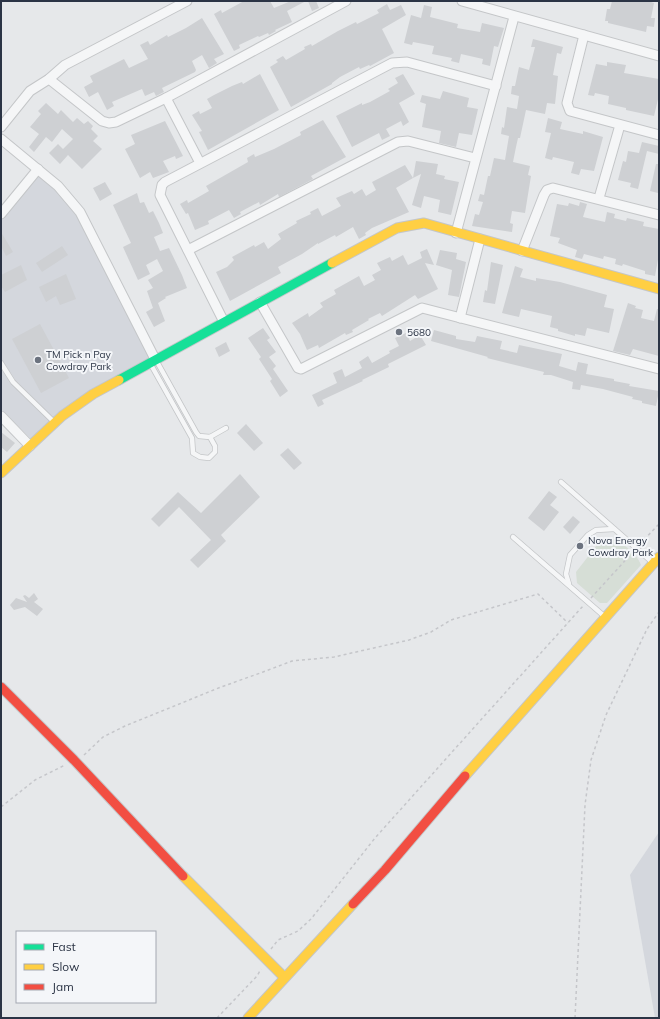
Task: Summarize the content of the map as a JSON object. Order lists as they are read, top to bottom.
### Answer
{
  "places": ["5680", "TM Pick n Pay Cowdray Park", "Nova Energy Cowdray Park"],
  "legend": ["Fast", "Slow", "Jam"]
}
